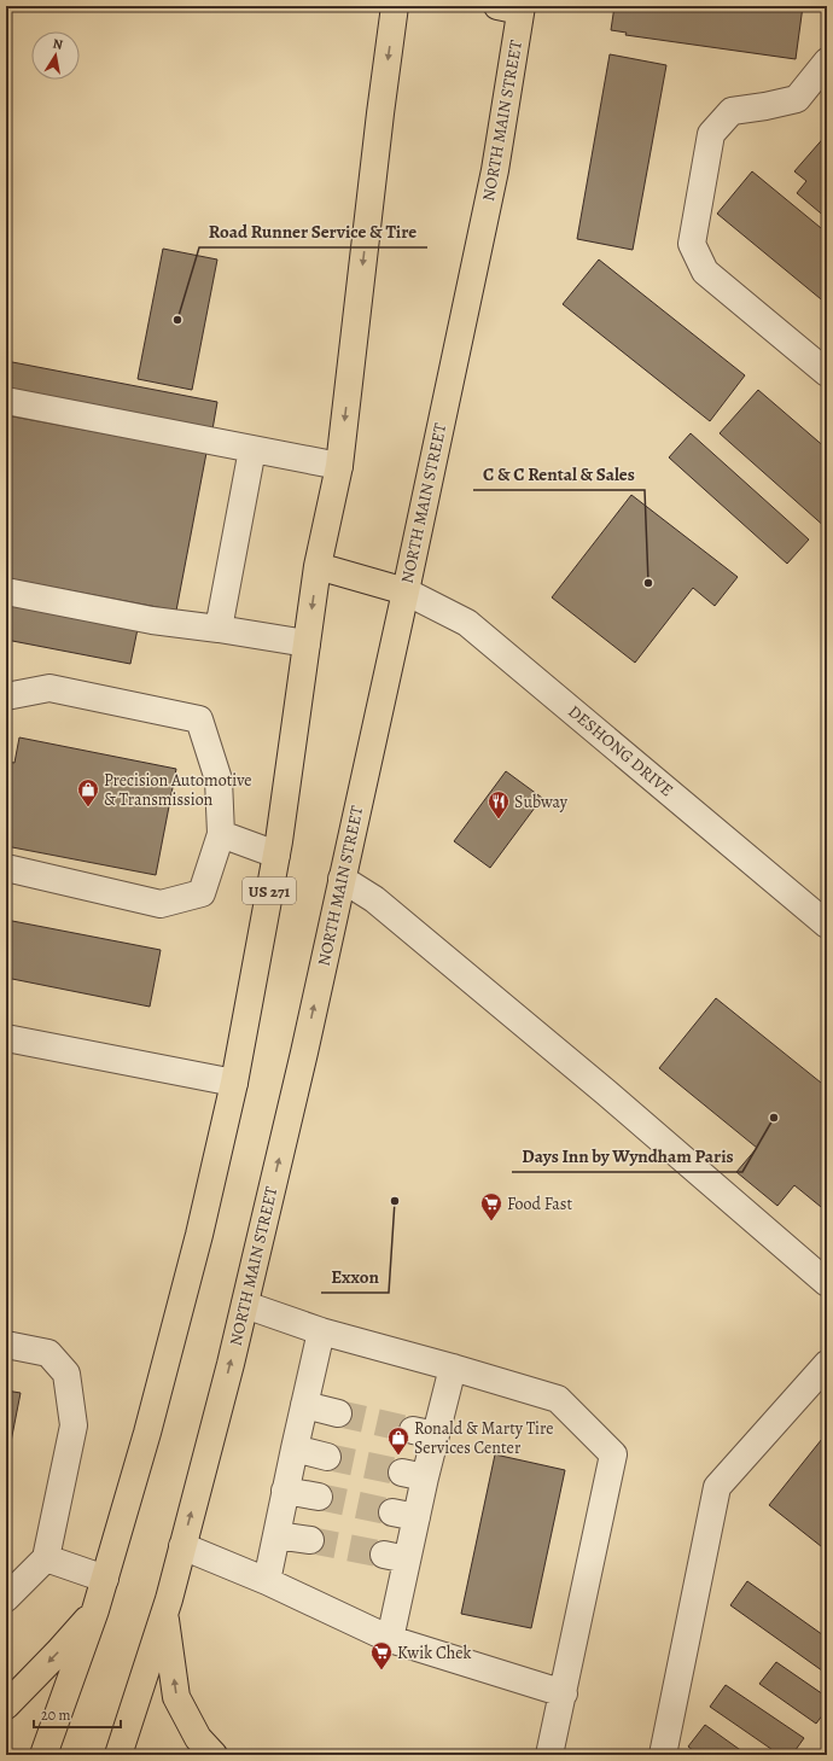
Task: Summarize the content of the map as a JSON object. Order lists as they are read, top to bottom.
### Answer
{
  "streets": {
    "highway": ["NORTH MAIN STREET", "US 271"],
    "street": ["DESHONG DRIVE"]
  },
  "crossings": [
    ["NORTH MAIN STREET", "DESHONG DRIVE"]
  ],
  "places": {
    "other": [
      "Road Runner Service & Tire",
      "C & C Rental & Sales",
      "Days Inn by Wyndham Paris",
      "Exxon"
    ],
    "shop": ["Precision Automotive & Transmission", "Ronald & Marty Tire Services Center"],
    "restaurant": ["Subway"],
    "supermarket": ["Food Fast", "Kwik Chek"]
  },
  "scale_bar": "20 m",
  "north": "top"
}
